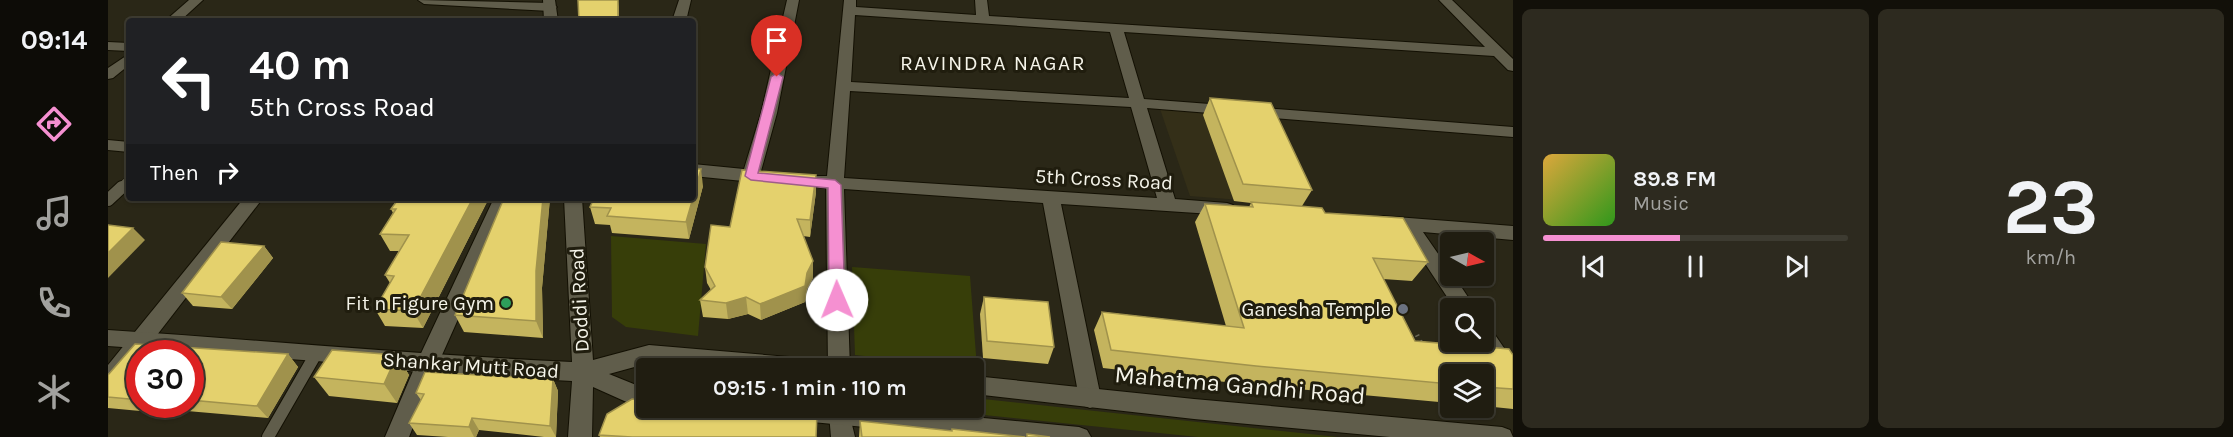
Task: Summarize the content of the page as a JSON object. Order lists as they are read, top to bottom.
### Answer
{
  "streets": {
    "street": [
      "5th Cross Road",
      "Doddi Road",
      "Shankar Mutt Road",
      "Mahatma Gandhi Road"
    ]
  },
  "crossings": [
    ["Doddi Road", "Shankar Mutt Road"]
  ],
  "districts": ["RAVINDRA NAGAR"],
  "places": ["Fit n Figure Gym", "Ganesha Temple"],
  "north": "right",
  "page": {
    "tabs": "09:14",
    "tile": ["23", "km/h"],
    "turn": ["40 m", "5th Cross Road"],
    "then": "Then",
    "song": ["89.8 FM", "Music"],
    "limit": "30",
    "trip": "09:15 · 1 min · 110 m"
  }
}
